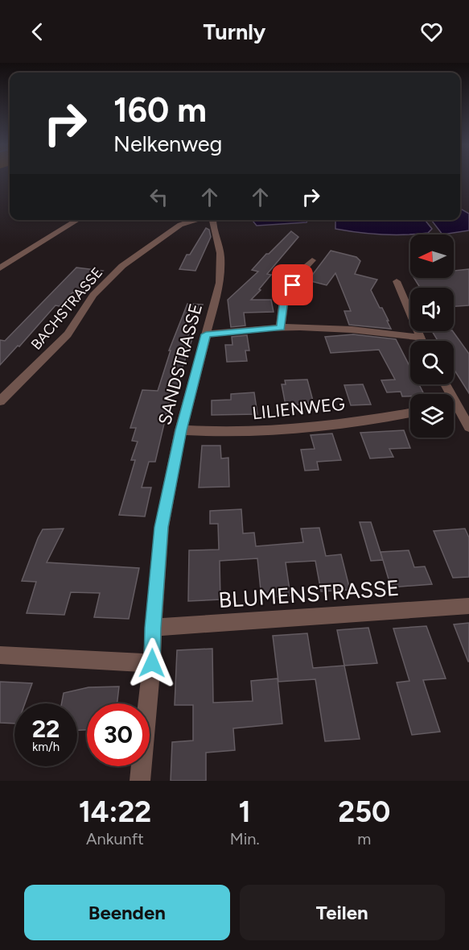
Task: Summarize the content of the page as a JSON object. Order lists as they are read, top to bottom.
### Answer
{
  "streets": {
    "street": [
      "BACHSTRASSE",
      "SANDSTRASSE",
      "LILIENWEG",
      "BLUMENSTRASSE"
    ]
  },
  "crossings": [
    ["SANDSTRASSE", "LILIENWEG"],
    ["SANDSTRASSE", "BLUMENSTRASSE"]
  ],
  "north": "left",
  "page": {
    "header": "Turnly",
    "turn": ["160 m", "Nelkenweg"],
    "speed": "22 km/h",
    "limit": "30",
    "eta": [
      "14:22",
      "Ankunft",
      "1",
      "Min.",
      "250",
      "m"
    ],
    "buttons": ["Beenden", "Teilen"]
  }
}
